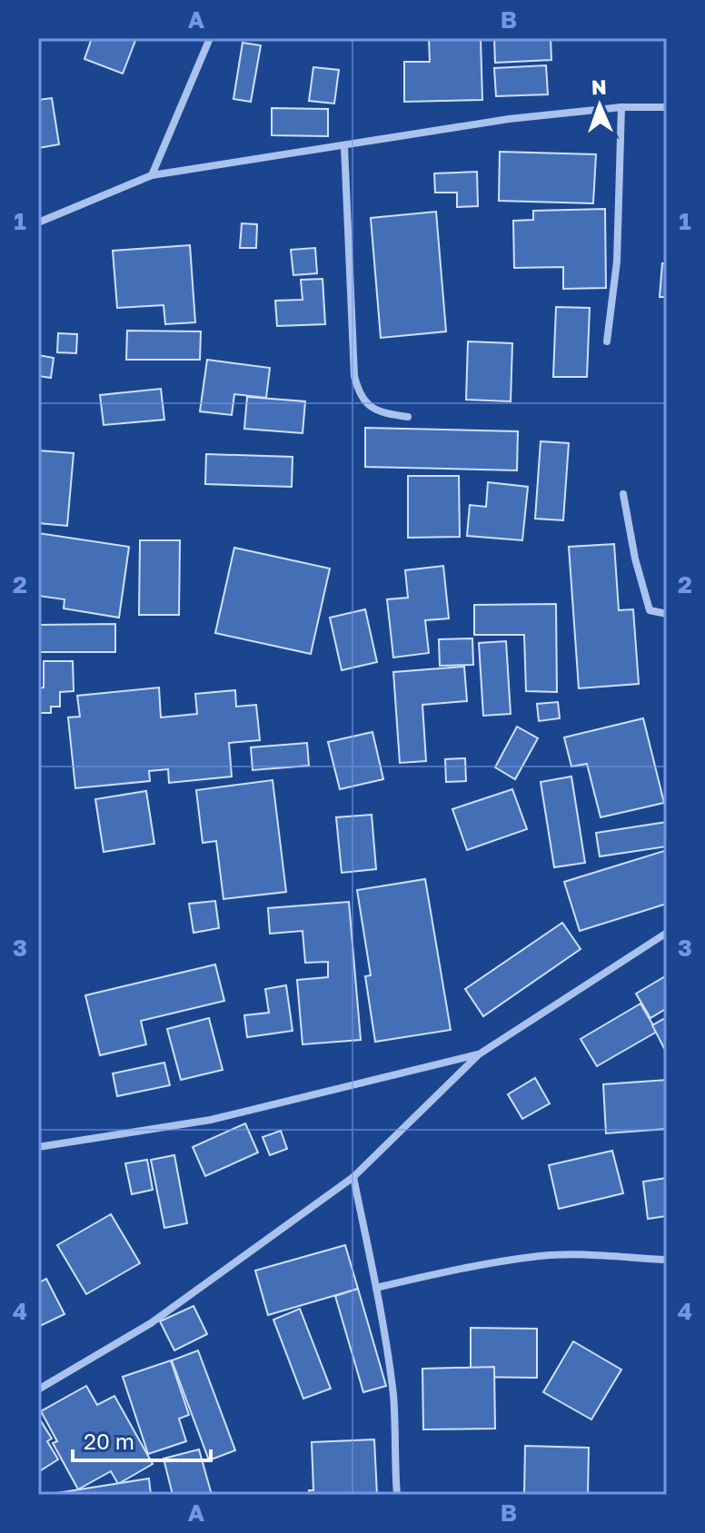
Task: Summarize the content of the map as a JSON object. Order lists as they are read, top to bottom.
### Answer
{
  "scale_bar": "20 m",
  "north": "top",
  "grid": {
    "columns": ["A", "B"],
    "rows": [
      "1",
      "2",
      "3",
      "4"
    ]
  }
}
